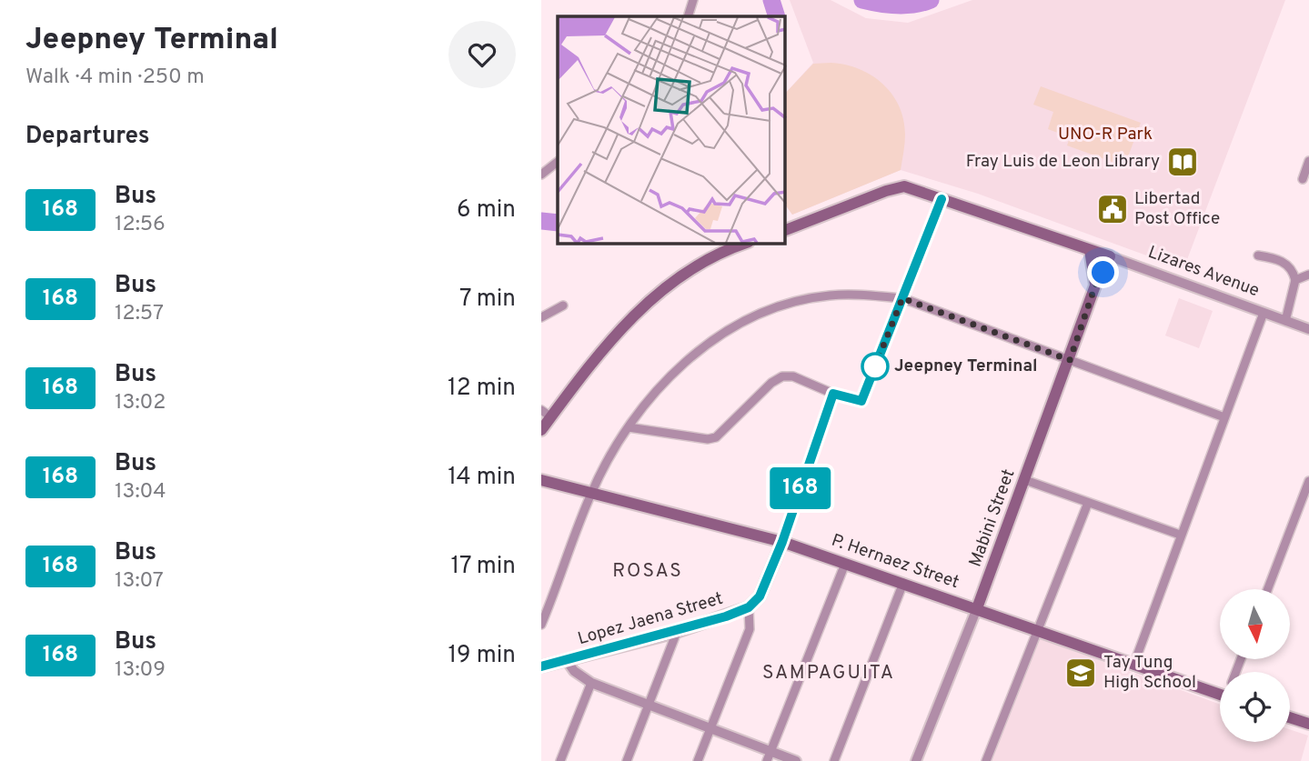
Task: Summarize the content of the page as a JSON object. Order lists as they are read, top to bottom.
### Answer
{
  "streets": {
    "main road": [
      "Lizares Avenue",
      "Mabini Street",
      "P. Hernaez Street",
      "Lopez Jaena Street"
    ]
  },
  "crossings": [
    ["Lizares Avenue", "Mabini Street"],
    ["Mabini Street", "P. Hernaez Street"],
    ["P. Hernaez Street", "Lopez Jaena Street"]
  ],
  "districts": ["ROSAS", "SAMPAGUITA"],
  "parks": ["UNO-R Park"],
  "places": {
    "library": ["Fray Luis de Leon Library"],
    "public building": ["Libertad Post Office"],
    "other": ["Jeepney Terminal"],
    "school or university": ["Tay Tung High School"]
  },
  "lines": ["bus line 168"],
  "north": "bottom",
  "page": {
    "heading": [
      ["Jeepney Terminal", "Walk · 4 min · 250 m"],
      "Departures"
    ],
    "on_map": "168",
    "list": [
      {
        "mark": "168",
        "name": "Bus",
        "note": "12:56",
        "value": "6 min"
      },
      {
        "mark": "168",
        "name": "Bus",
        "note": "12:57",
        "value": "7 min"
      },
      {
        "mark": "168",
        "name": "Bus",
        "note": "13:02",
        "value": "12 min"
      },
      {
        "mark": "168",
        "name": "Bus",
        "note": "13:04",
        "value": "14 min"
      },
      {
        "mark": "168",
        "name": "Bus",
        "note": "13:07",
        "value": "17 min"
      },
      {
        "mark": "168",
        "name": "Bus",
        "note": "13:09",
        "value": "19 min"
      }
    ]
  }
}
